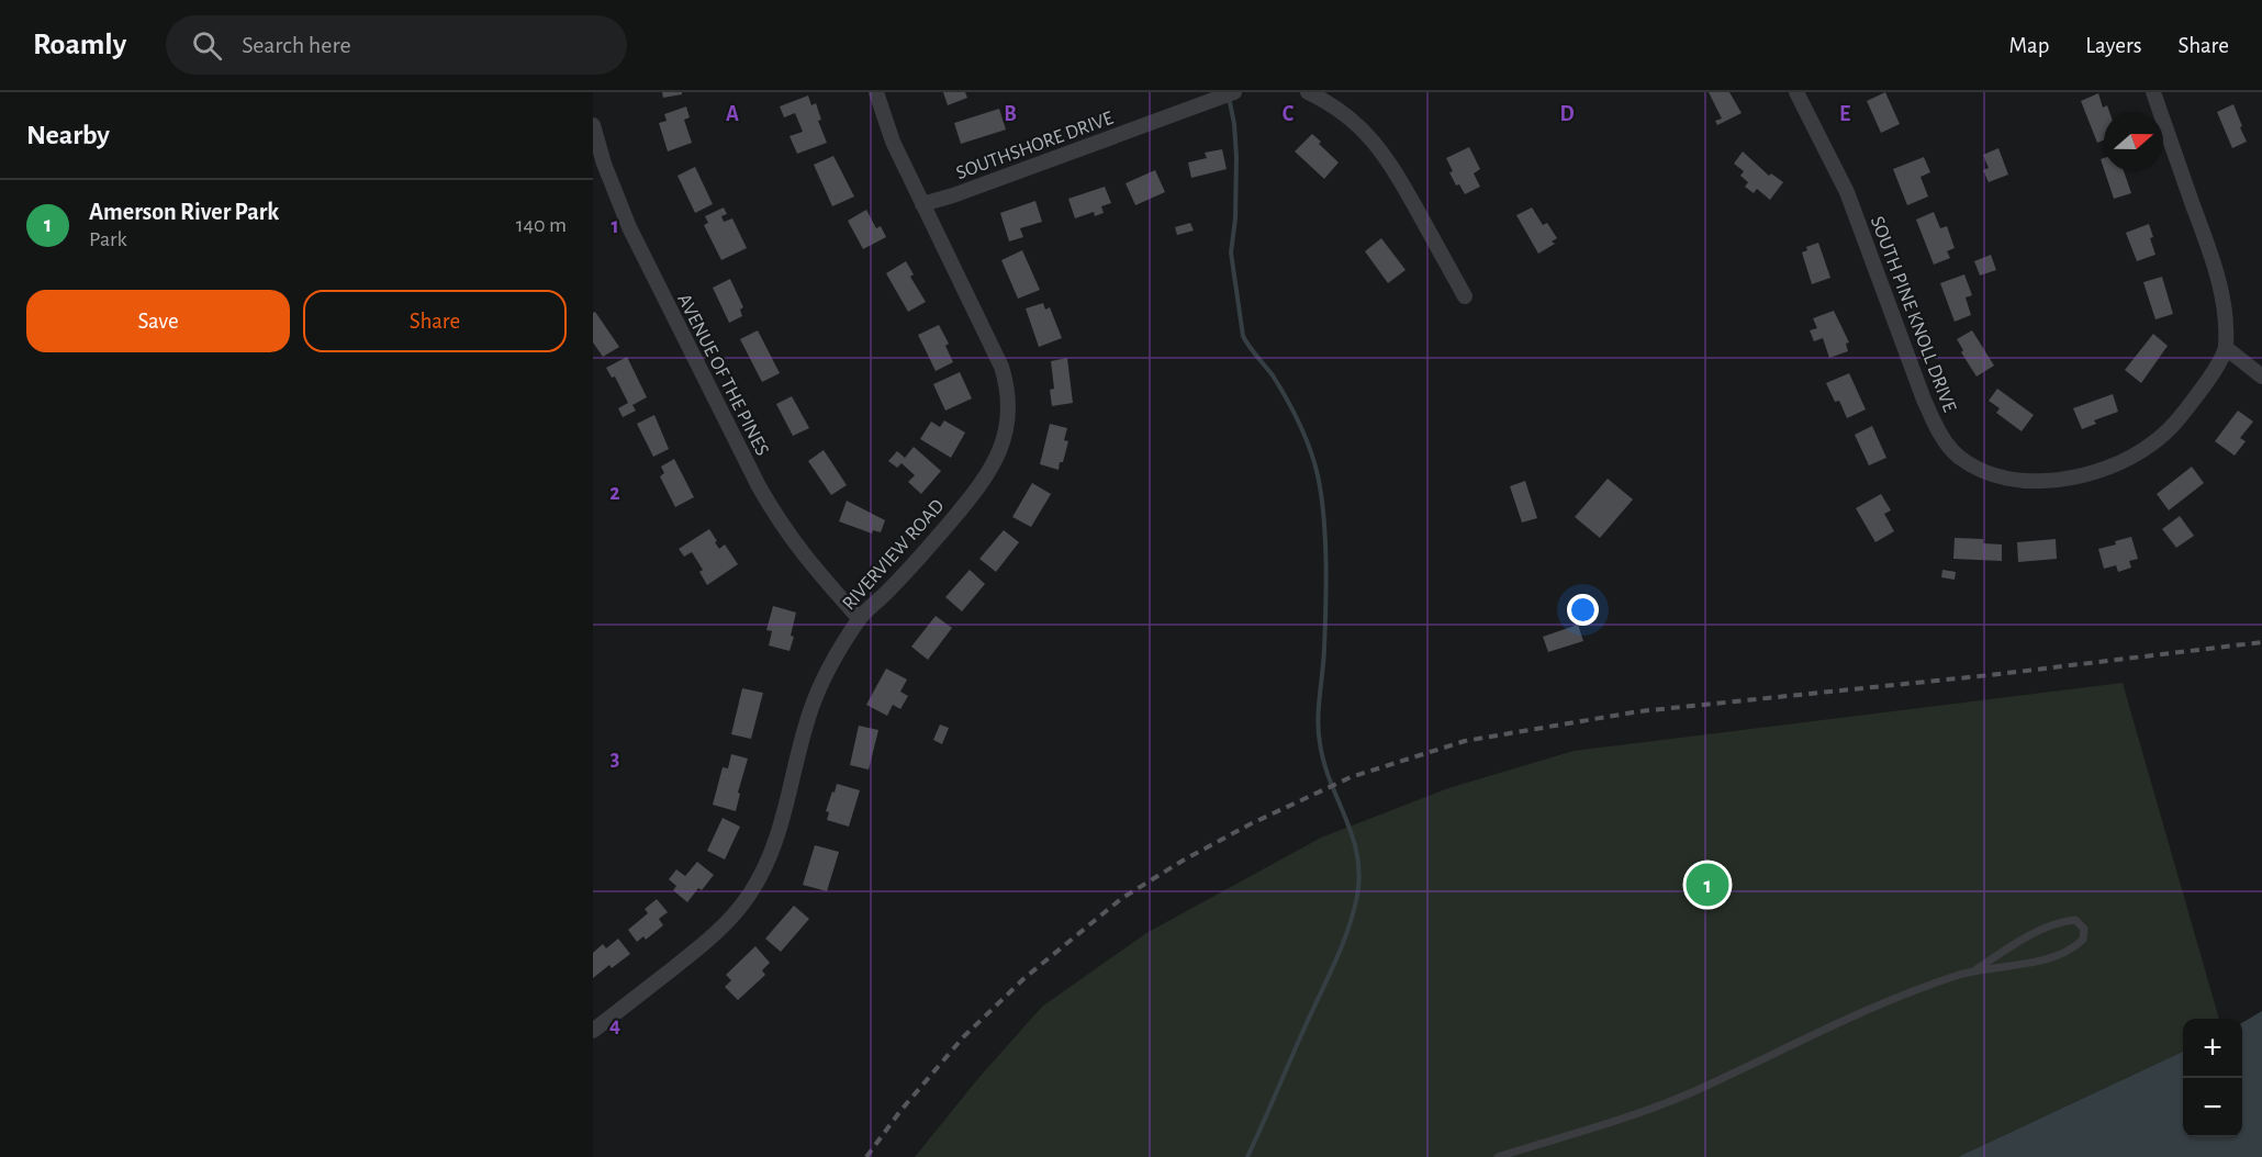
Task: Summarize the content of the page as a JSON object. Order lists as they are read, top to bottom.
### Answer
{
  "streets": {
    "street": [
      "SOUTHSHORE DRIVE",
      "SOUTH PINE KNOLL DRIVE",
      "AVENUE OF THE PINES",
      "RIVERVIEW ROAD"
    ]
  },
  "crossings": [
    ["SOUTHSHORE DRIVE", "RIVERVIEW ROAD"],
    ["AVENUE OF THE PINES", "RIVERVIEW ROAD"]
  ],
  "north": "right",
  "page": {
    "header": "Roamly",
    "search": "Search here",
    "nav": ["Map", "Layers", "Share"],
    "heading": "Nearby",
    "list": [
      {
        "mark": "1",
        "name": "Amerson River Park",
        "note": "Park",
        "value": "140 m"
      }
    ],
    "buttons": ["Save", "Share"],
    "pins": "1",
    "map_buttons": ["+", "−"]
  },
  "grid": {
    "columns": [
      "A",
      "B",
      "C",
      "D",
      "E"
    ],
    "rows": [
      "1",
      "2",
      "3",
      "4"
    ]
  }
}
